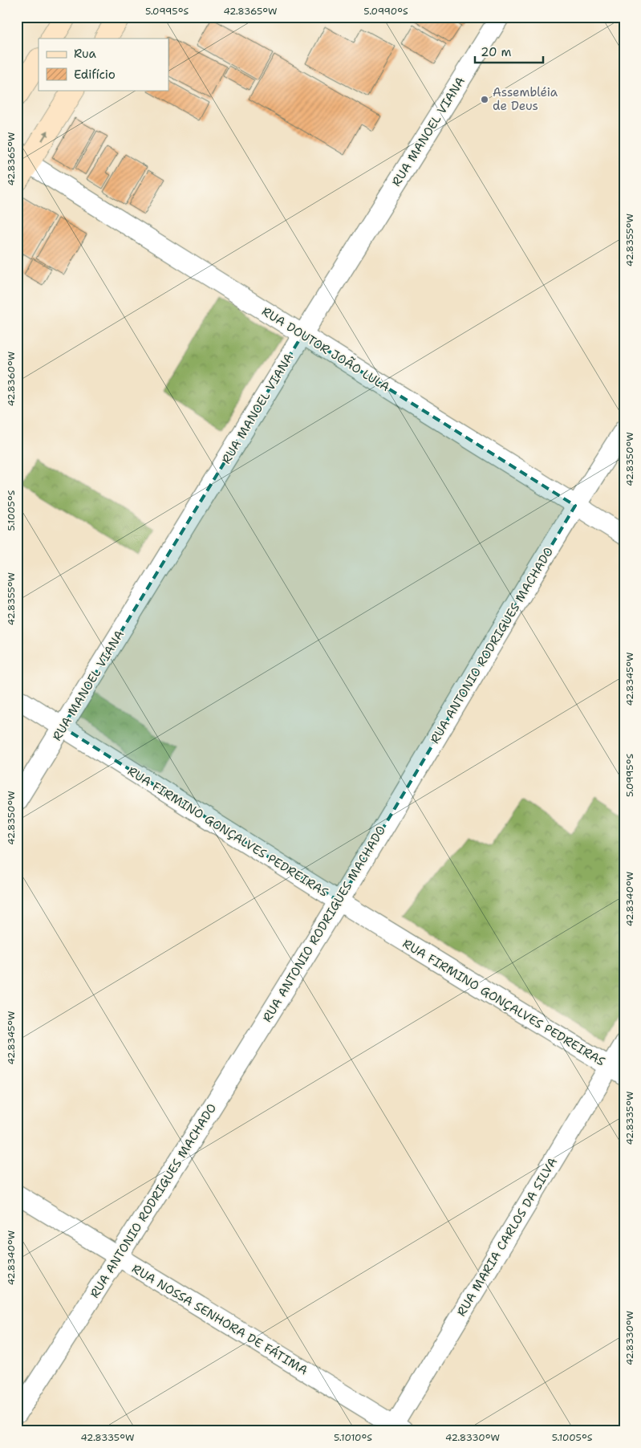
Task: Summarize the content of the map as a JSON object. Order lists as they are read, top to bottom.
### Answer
{
  "streets": {
    "street": [
      "RUA MANOEL VIANA",
      "RUA DOUTOR JOÃO LULA",
      "RUA ANTONIO RODRIGUES MACHADO",
      "RUA FIRMINO GONÇALVES PEDREIRAS",
      "RUA MARIA CARLOS DA SILVA",
      "RUA NOSSA SENHORA DE FÁTIMA"
    ]
  },
  "crossings": [
    ["RUA MANOEL VIANA", "RUA DOUTOR JOÃO LULA"],
    ["RUA MANOEL VIANA", "RUA FIRMINO GONÇALVES PEDREIRAS"],
    ["RUA DOUTOR JOÃO LULA", "RUA ANTONIO RODRIGUES MACHADO"],
    ["RUA ANTONIO RODRIGUES MACHADO", "RUA FIRMINO GONÇALVES PEDREIRAS"],
    ["RUA ANTONIO RODRIGUES MACHADO", "RUA NOSSA SENHORA DE FÁTIMA"],
    ["RUA FIRMINO GONÇALVES PEDREIRAS", "RUA MARIA CARLOS DA SILVA"],
    ["RUA MARIA CARLOS DA SILVA", "RUA NOSSA SENHORA DE FÁTIMA"]
  ],
  "places": ["Assembléia de Deus"],
  "legend": ["Rua", "Edifício"],
  "scale_bar": "20 m",
  "coordinates": [
    "5.0995°S",
    "42.8365°W",
    "5.0990°S",
    "42.8355°W",
    "42.8360°W",
    "42.8350°W",
    "5.1005°S",
    "42.8345°W",
    "42.8340°W",
    "42.8335°W",
    "42.8330°W",
    "5.1010°S"
  ]
}
